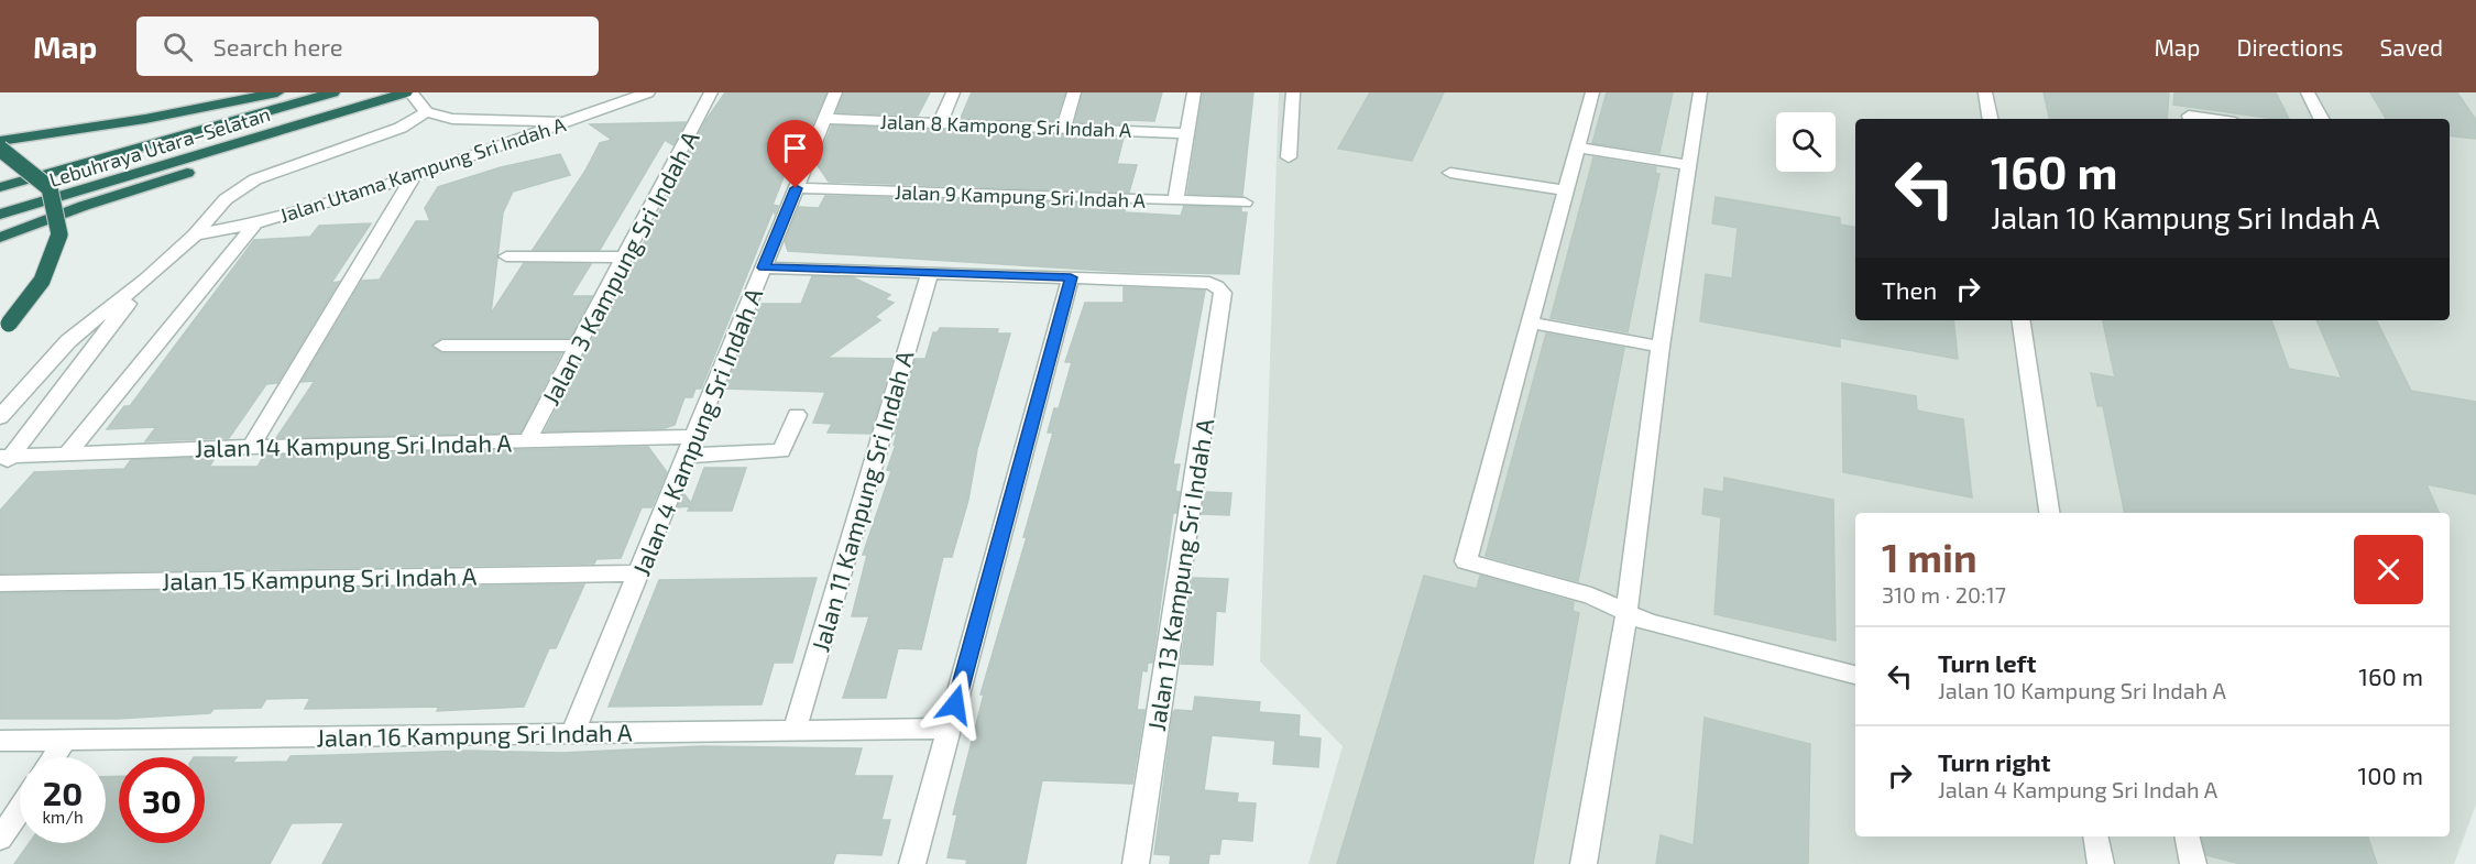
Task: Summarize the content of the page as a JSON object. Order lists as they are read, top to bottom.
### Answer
{
  "streets": {
    "highway": ["Lebuhraya Utara–Selatan"],
    "street": [
      "Jalan 8 Kampong Sri Indah A",
      "Jalan Utama Kampung Sri Indah A",
      "Jalan 9 Kampung Sri Indah A",
      "Jalan 3 Kampung Sri Indah A",
      "Jalan 4 Kampung Sri Indah A",
      "Jalan 14 Kampung Sri Indah A",
      "Jalan 11 Kampung Sri Indah A",
      "Jalan 13 Kampung Sri Indah A",
      "Jalan 15 Kampung Sri Indah A",
      "Jalan 16 Kampung Sri Indah A"
    ]
  },
  "crossings": [
    ["Jalan 8 Kampong Sri Indah A", "Jalan 4 Kampung Sri Indah A"],
    ["Jalan 9 Kampung Sri Indah A", "Jalan 4 Kampung Sri Indah A"],
    ["Jalan 3 Kampung Sri Indah A", "Jalan 14 Kampung Sri Indah A"],
    ["Jalan 4 Kampung Sri Indah A", "Jalan 14 Kampung Sri Indah A"],
    ["Jalan 4 Kampung Sri Indah A", "Jalan 15 Kampung Sri Indah A"],
    ["Jalan 4 Kampung Sri Indah A", "Jalan 16 Kampung Sri Indah A"],
    ["Jalan 11 Kampung Sri Indah A", "Jalan 16 Kampung Sri Indah A"]
  ],
  "page": {
    "header": "Map",
    "search": "Search here",
    "nav": ["Map", "Directions", "Saved"],
    "turn": ["160 m", "Jalan 10 Kampung Sri Indah A"],
    "then": "Then",
    "heading": ["1 min", "310 m · 20:17"],
    "list": [
      {
        "name": "Turn left",
        "note": "Jalan 10 Kampung Sri Indah A",
        "value": "160 m"
      },
      {
        "name": "Turn right",
        "note": "Jalan 4 Kampung Sri Indah A",
        "value": "100 m"
      }
    ],
    "speed": "20 km/h",
    "limit": "30"
  }
}
